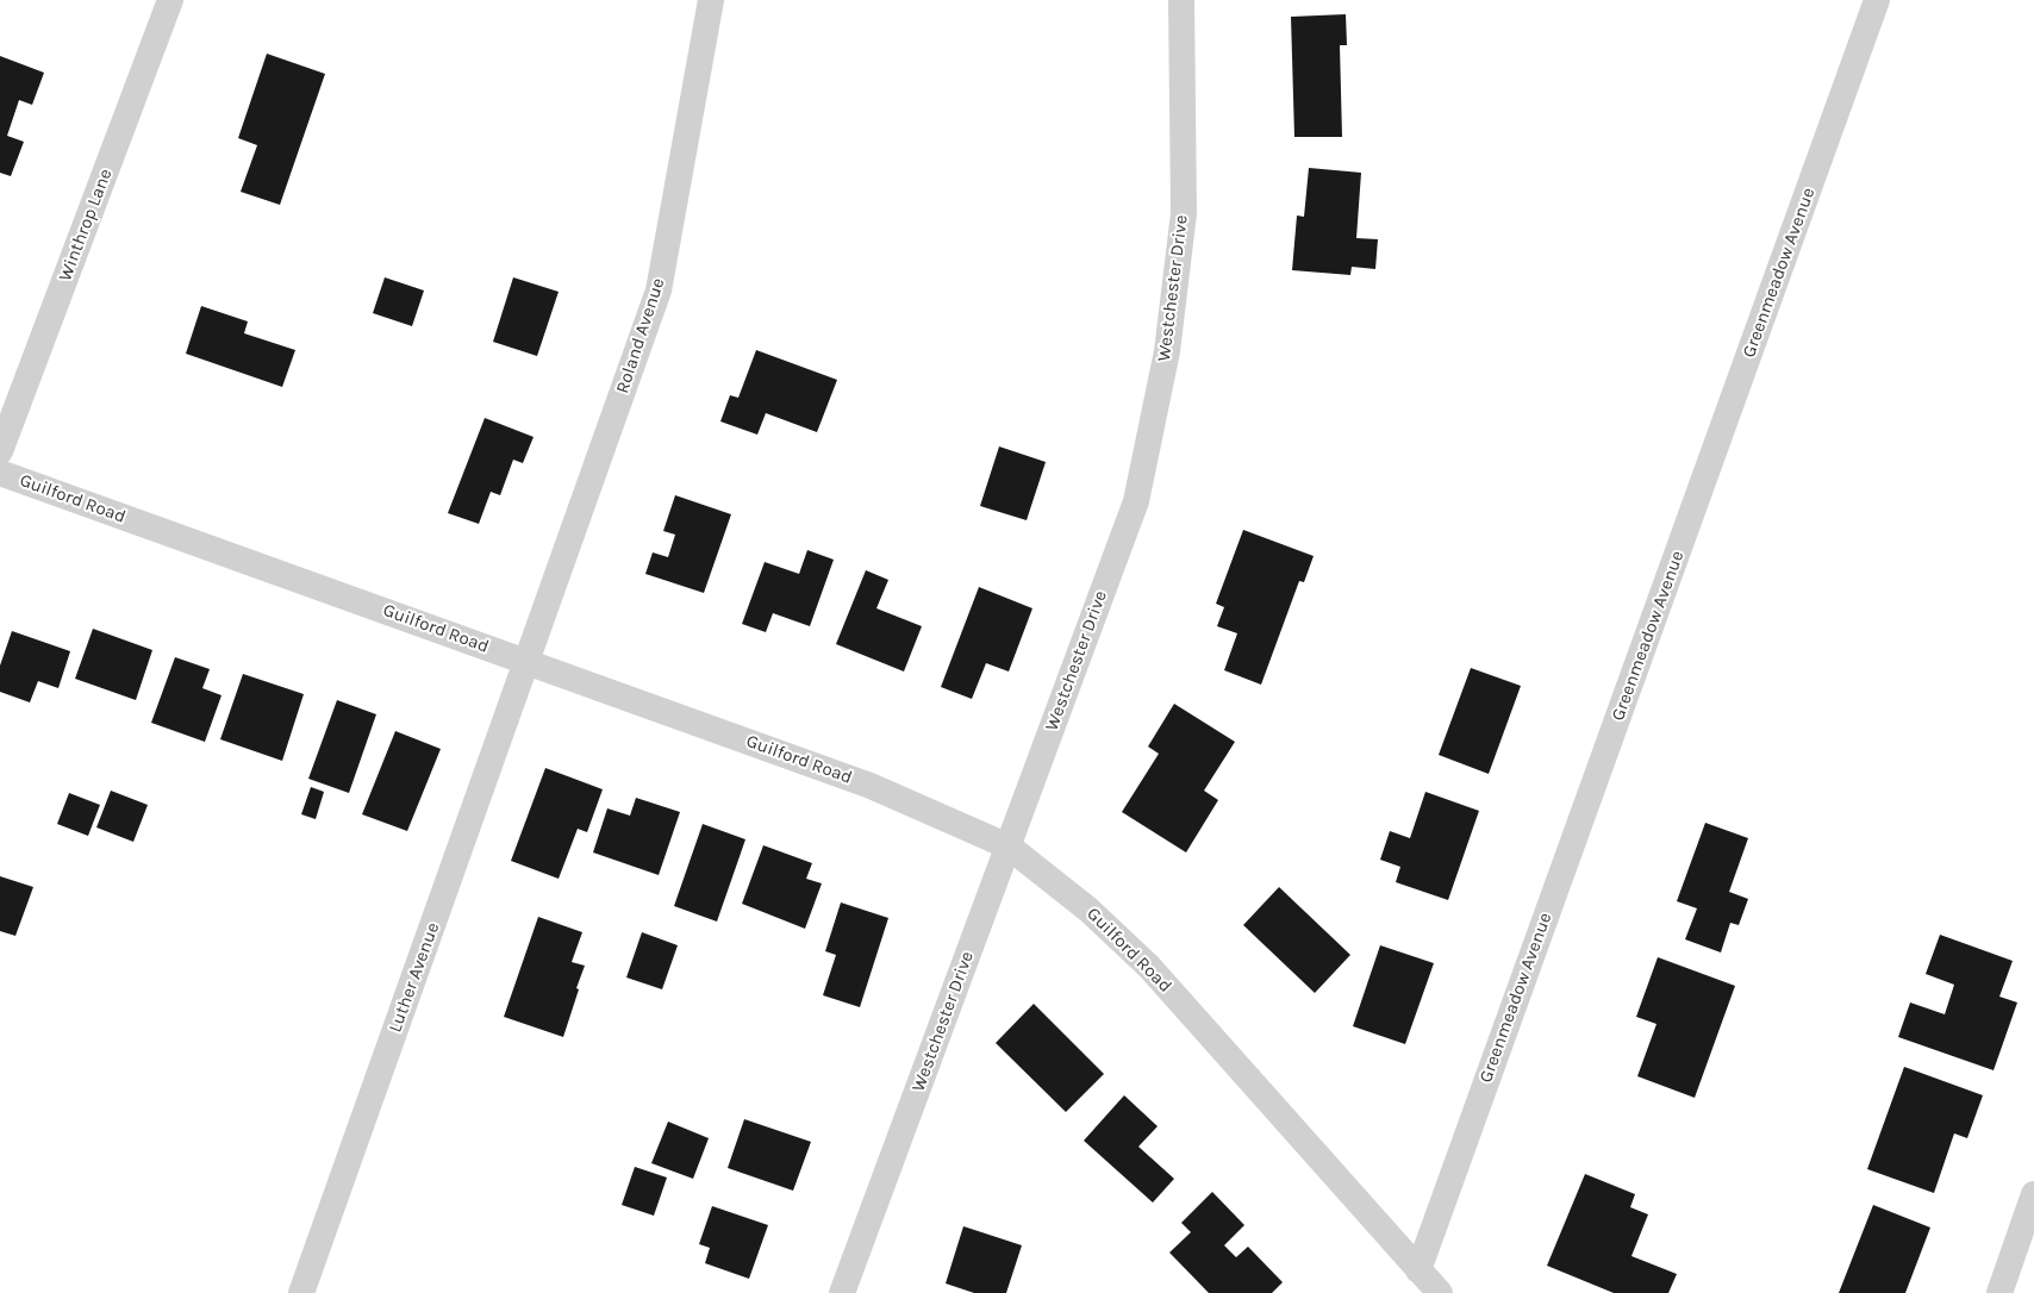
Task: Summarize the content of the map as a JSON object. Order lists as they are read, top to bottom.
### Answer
{
  "streets": {
    "street": [
      "Winthrop Lane",
      "Greenmeadow Avenue",
      "Westchester Drive",
      "Roland Avenue",
      "Guilford Road",
      "Luther Avenue"
    ]
  },
  "crossings": [
    ["Greenmeadow Avenue", "Guilford Road"],
    ["Westchester Drive", "Guilford Road"],
    ["Roland Avenue", "Guilford Road"],
    ["Roland Avenue", "Luther Avenue"],
    ["Guilford Road", "Luther Avenue"]
  ]
}
